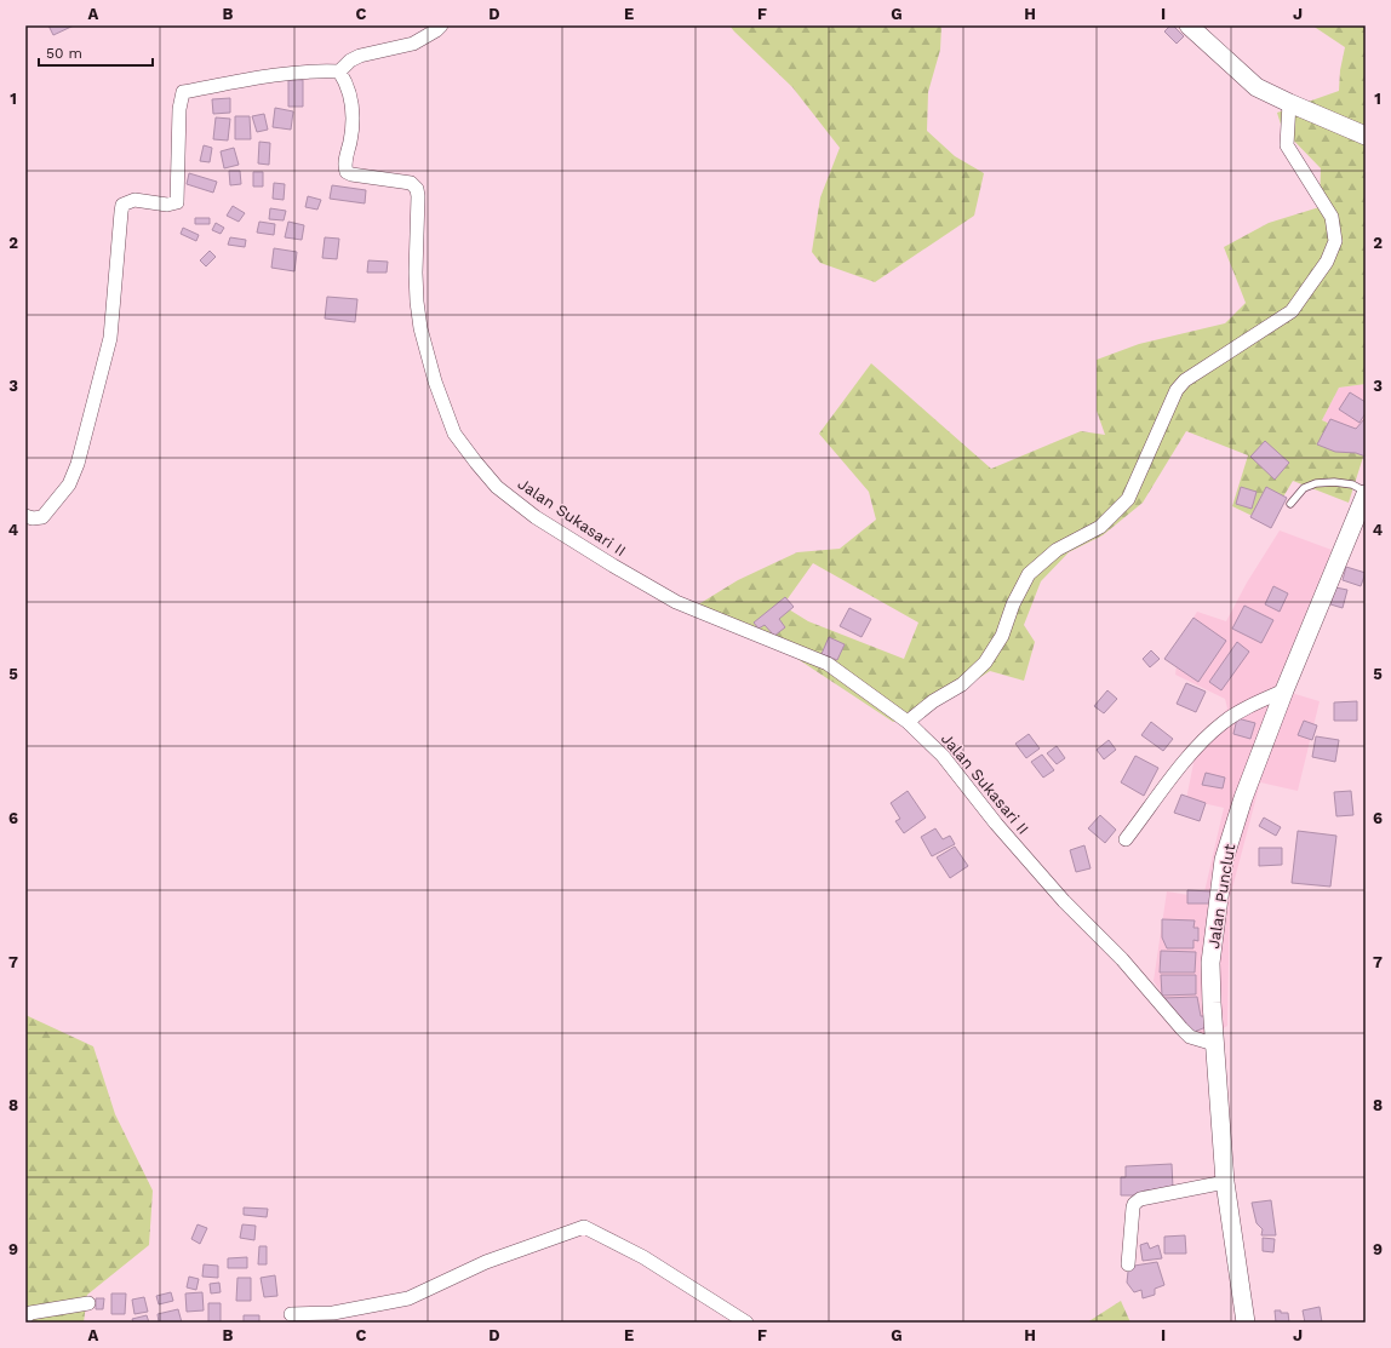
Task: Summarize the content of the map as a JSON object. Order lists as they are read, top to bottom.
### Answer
{
  "streets": {
    "main road": ["Jalan Punclut"],
    "street": ["Jalan Sukasari II"]
  },
  "crossings": [
    ["Jalan Sukasari II", "Jalan Punclut"]
  ],
  "scale_bar": "50 m",
  "grid": {
    "columns": [
      "A",
      "B",
      "C",
      "D",
      "E",
      "F",
      "G",
      "H",
      "I",
      "J"
    ],
    "rows": [
      "1",
      "2",
      "3",
      "4",
      "5",
      "6",
      "7",
      "8",
      "9"
    ]
  }
}
